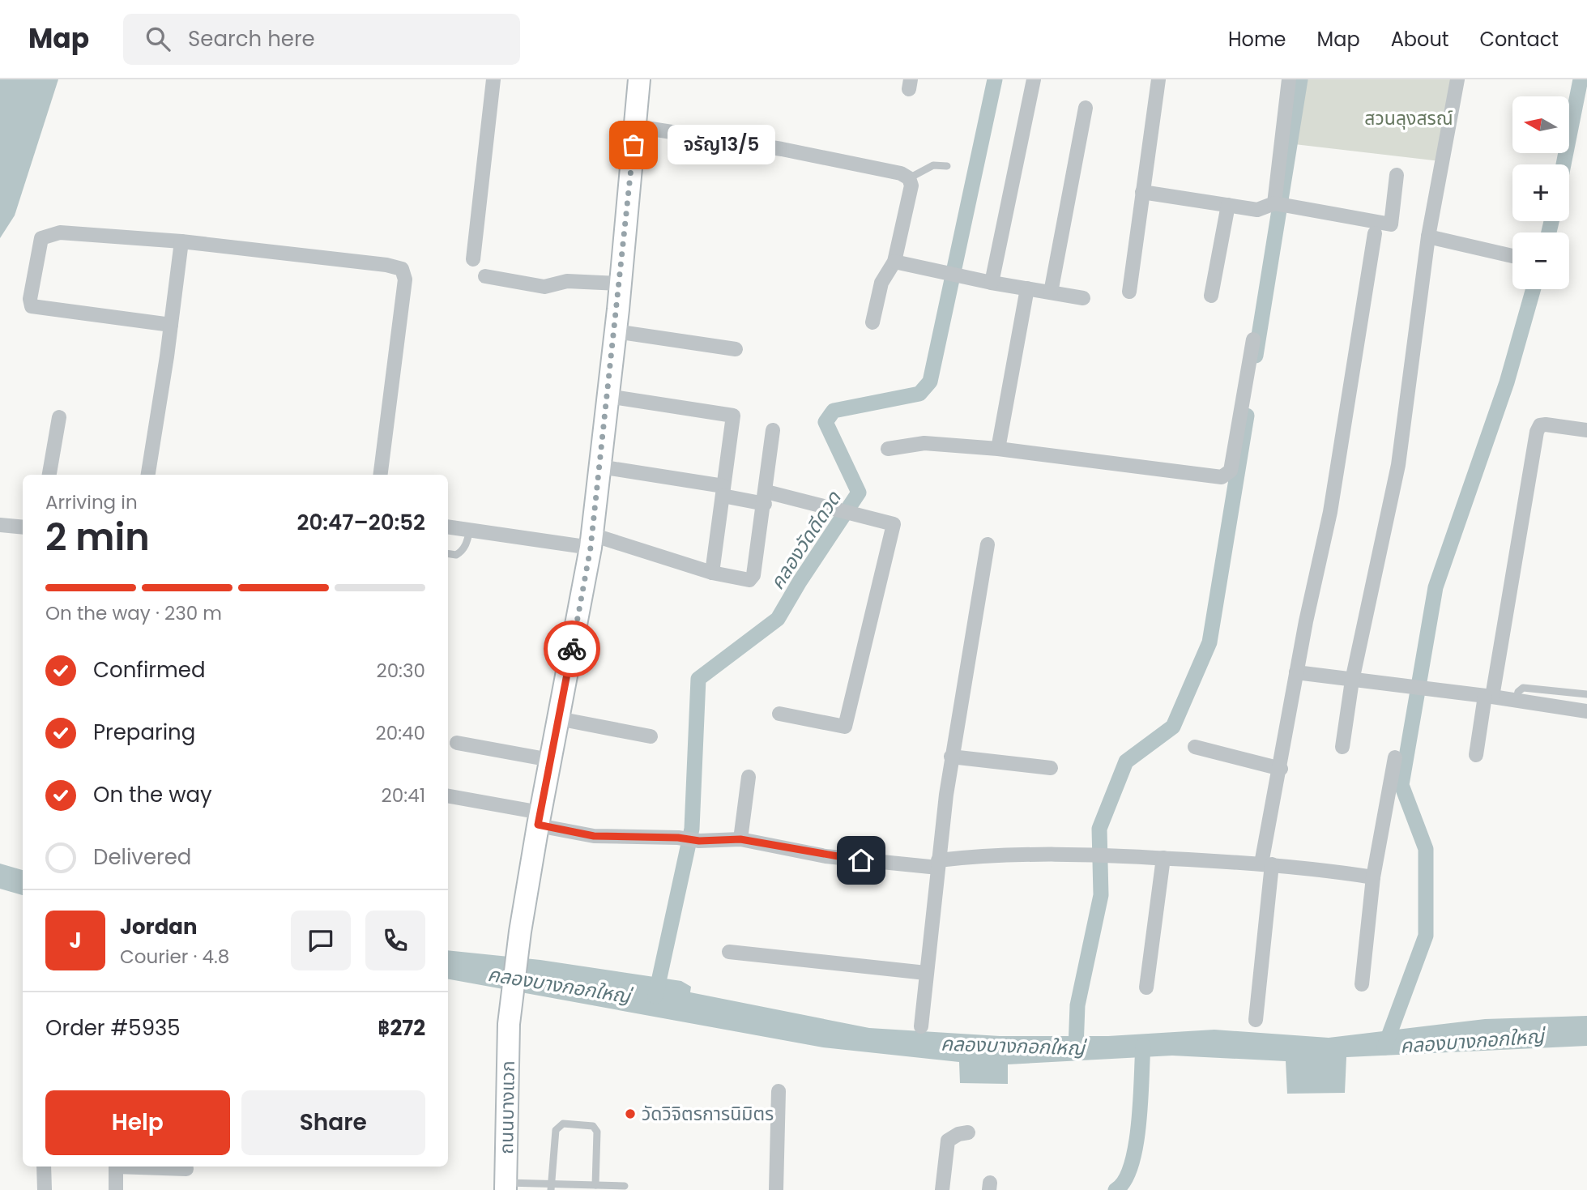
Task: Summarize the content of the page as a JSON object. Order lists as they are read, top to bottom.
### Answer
{
  "streets": {
    "main road": ["ถนนบางแวก"]
  },
  "water": ["คลองวัดดีดวด", "คลองบางกอกใหญ่"],
  "parks": ["สวนลุงสรณ์"],
  "places": ["จรัญ13/5", "วัดวิจิตรการนิมิตร"],
  "north": "left",
  "page": {
    "header": "Map",
    "search": "Search here",
    "nav": [
      "Home",
      "Map",
      "About",
      "Contact"
    ],
    "map_buttons": ["+", "−"],
    "bubble": "จรัญ13/5",
    "heading": ["2 min", "Arriving in", "20:47–20:52"],
    "panel": [
      "Jordan",
      "Courier · 4.8",
      "Order #5935",
      "฿272"
    ],
    "bar": "On the way · 230 m",
    "list": [
      ["Confirmed", "20:30"],
      ["Preparing", "20:40"],
      ["On the way", "20:41"],
      "Delivered"
    ],
    "round": "J",
    "buttons": ["Help", "Share"]
  }
}
